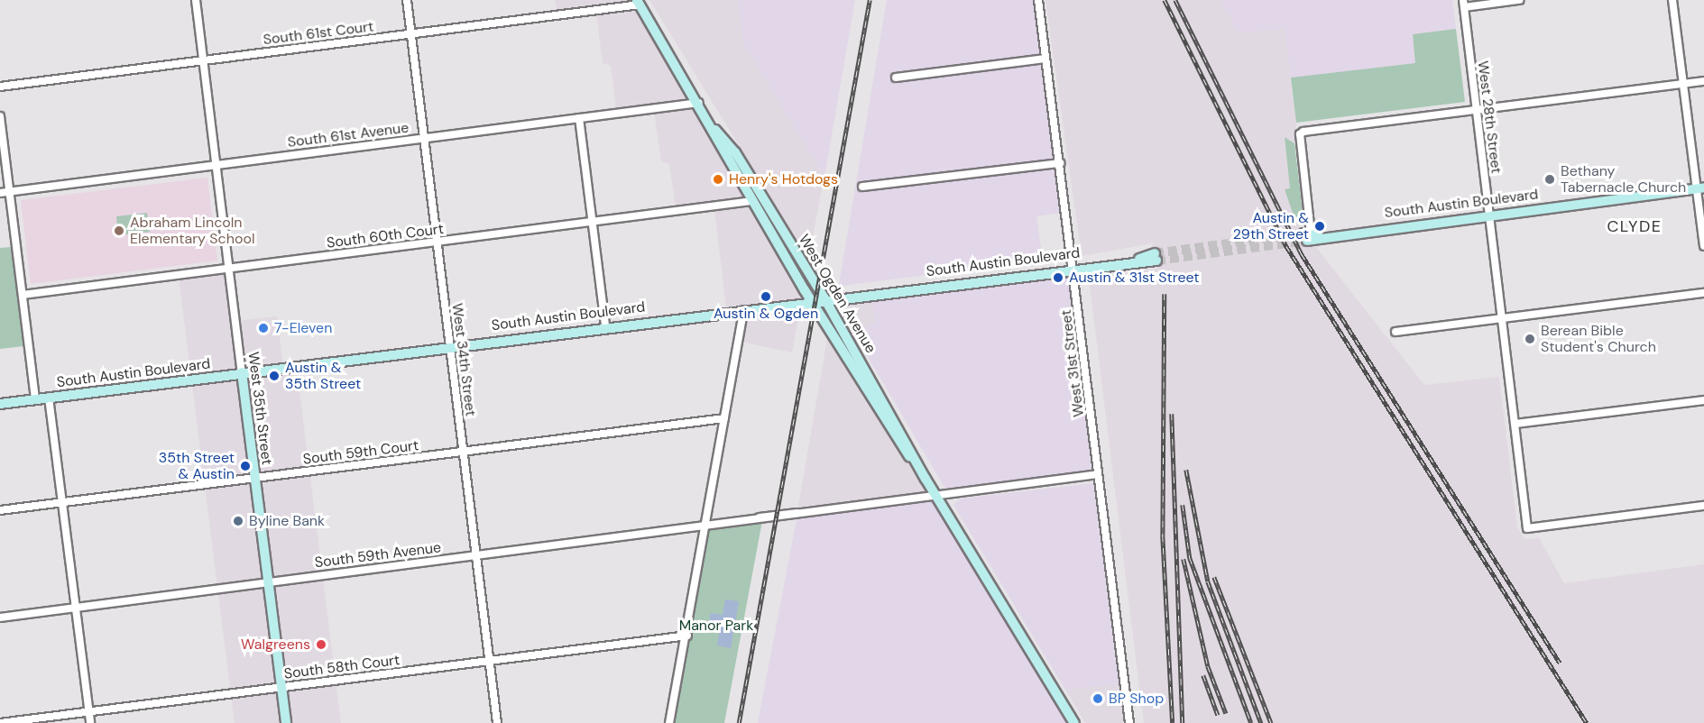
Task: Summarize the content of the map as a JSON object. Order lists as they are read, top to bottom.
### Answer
{
  "streets": {
    "street": [
      "South 61st Court",
      "West 28th Street",
      "South 61st Avenue",
      "South Austin Boulevard",
      "South 60th Court",
      "West Ogden Avenue",
      "West 34th Street",
      "West 31st Street",
      "West 35th Street",
      "South 59th Court",
      "South 59th Avenue",
      "South 58th Court"
    ]
  },
  "crossings": [
    ["South 61st Court", "West Ogden Avenue"],
    ["South 61st Court", "West 34th Street"],
    ["South 61st Court", "West 35th Street"],
    ["West 28th Street", "South Austin Boulevard"],
    ["South 61st Avenue", "West Ogden Avenue"],
    ["South 61st Avenue", "West 34th Street"],
    ["South 61st Avenue", "West 35th Street"],
    ["South Austin Boulevard", "West Ogden Avenue"],
    ["South Austin Boulevard", "West 34th Street"],
    ["South Austin Boulevard", "West 31st Street"],
    ["South Austin Boulevard", "West 35th Street"],
    ["South 60th Court", "West Ogden Avenue"],
    ["South 60th Court", "West 34th Street"],
    ["South 60th Court", "West 35th Street"],
    ["West Ogden Avenue", "South 59th Avenue"],
    ["West 34th Street", "South 59th Court"],
    ["West 34th Street", "South 59th Avenue"],
    ["West 34th Street", "South 58th Court"],
    ["West 31st Street", "South 59th Avenue"],
    ["West 35th Street", "South 59th Court"],
    ["West 35th Street", "South 59th Avenue"],
    ["West 35th Street", "South 58th Court"]
  ],
  "districts": ["CLYDE"],
  "parks": ["Manor Park"],
  "places": [
    "Henry's Hotdogs",
    "Bethany Tabernacle Church",
    "Austin & 29th Street",
    "Abraham Lincoln Elementary School",
    "Austin & 31st Street",
    "Austin & Ogden",
    "7-Eleven",
    "Berean Bible Student's Church",
    "Austin & 35th Street",
    "35th Street & Austin",
    "Byline Bank",
    "Walgreens",
    "BP Shop"
  ]
}
